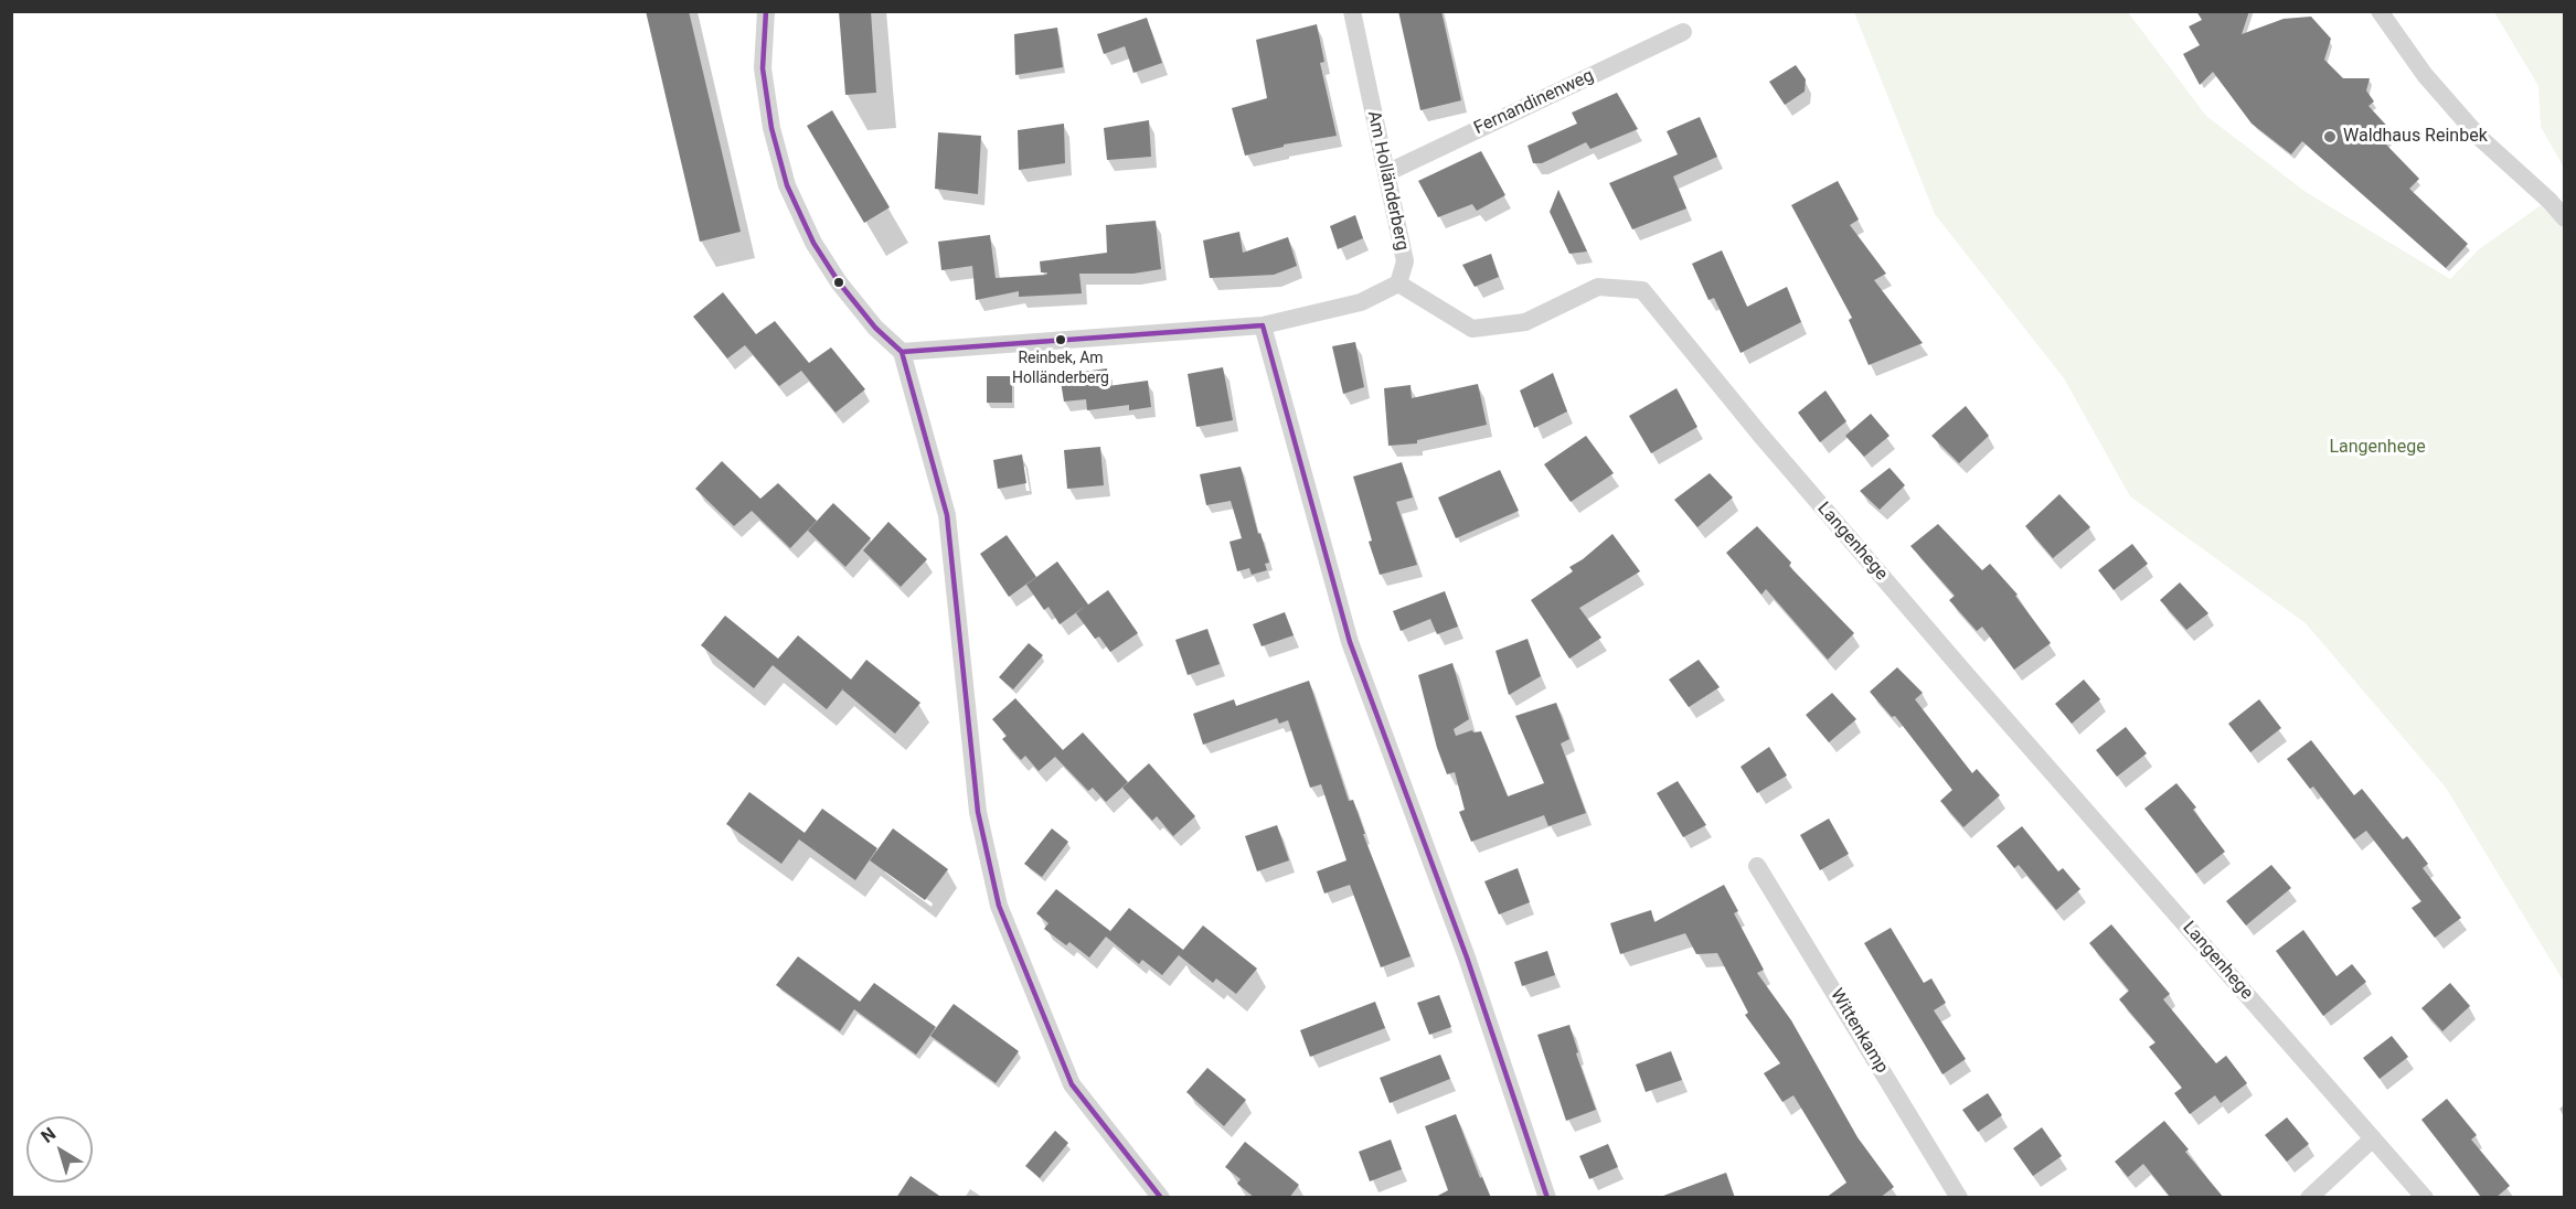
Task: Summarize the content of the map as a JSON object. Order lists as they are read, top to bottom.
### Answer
{
  "streets": {
    "street": [
      "Fernandinenweg",
      "Am Holländerberg",
      "Langenhege",
      "Wittenkamp"
    ]
  },
  "crossings": [
    ["Fernandinenweg", "Am Holländerberg"],
    ["Am Holländerberg", "Langenhege"]
  ],
  "parks": ["Langenhege"],
  "places": ["Waldhaus Reinbek", "Reinbek, Am Holländerberg"],
  "north": "top left"
}
